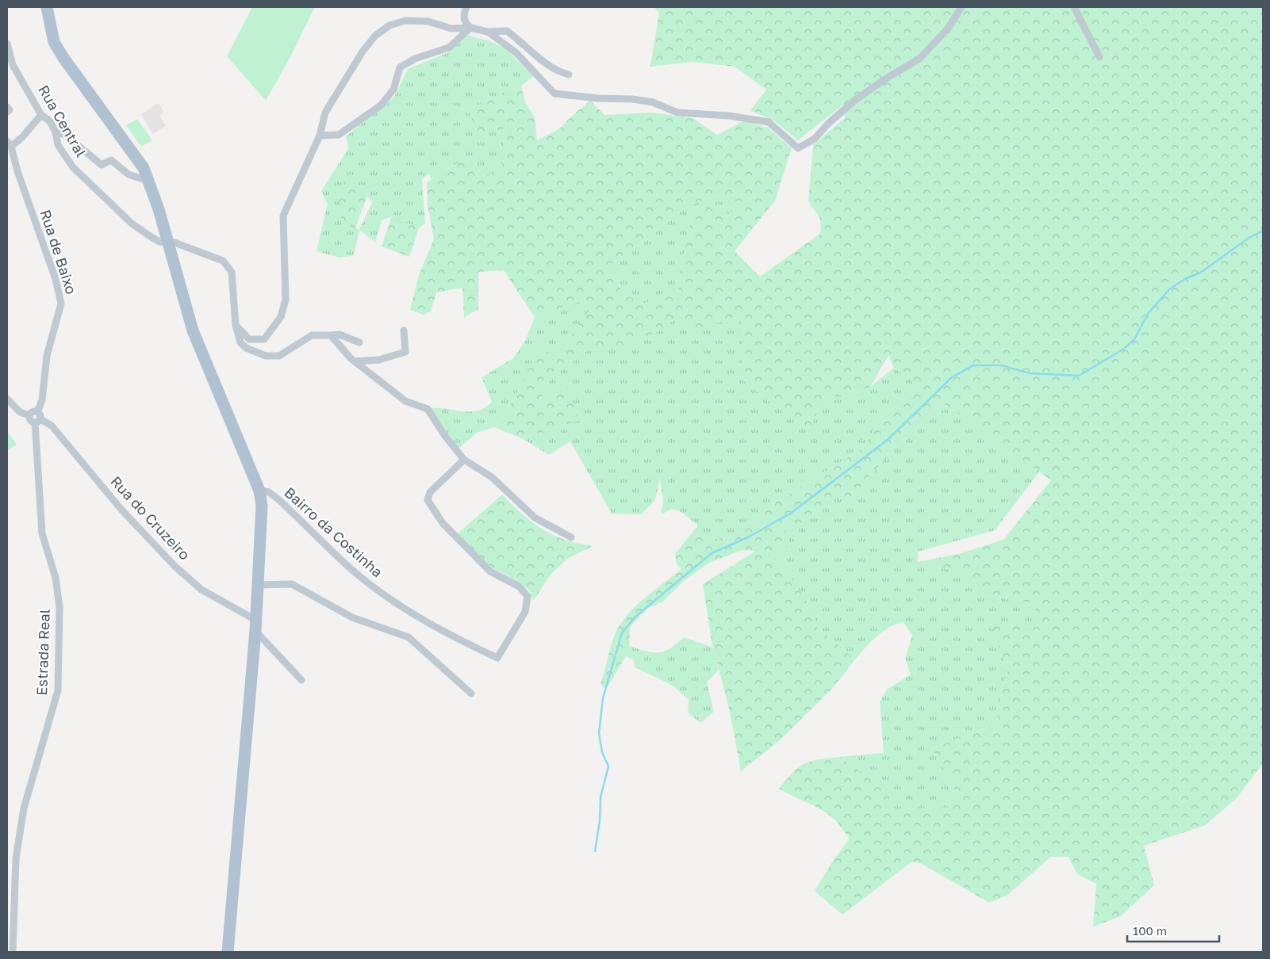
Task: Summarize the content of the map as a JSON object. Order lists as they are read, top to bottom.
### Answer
{
  "streets": {
    "street": [
      "Rua Central",
      "Rua de Baixo",
      "Rua do Cruzeiro",
      "Bairro da Costinha",
      "Estrada Real"
    ]
  },
  "crossings": [
    ["Rua de Baixo", "Rua do Cruzeiro"],
    ["Rua de Baixo", "Estrada Real"],
    ["Rua do Cruzeiro", "Estrada Real"]
  ],
  "scale_bar": "100 m"
}
